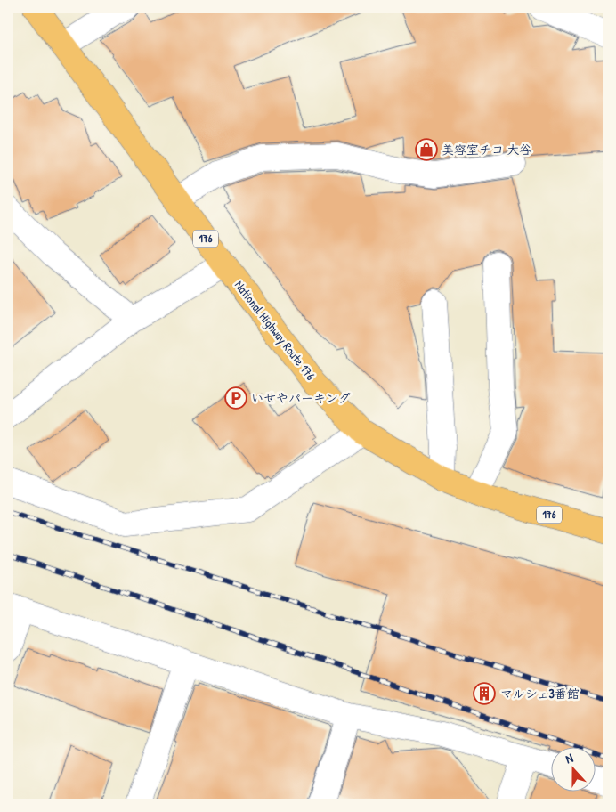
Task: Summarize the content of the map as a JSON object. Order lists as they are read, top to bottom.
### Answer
{
  "streets": {
    "highway": ["176", "National Highway Route 176"]
  },
  "places": {
    "shop": ["美容室チコ 大谷"],
    "parking": ["いせやパーキング"],
    "building": ["マルシェ3番館"]
  },
  "north": "top"
}
